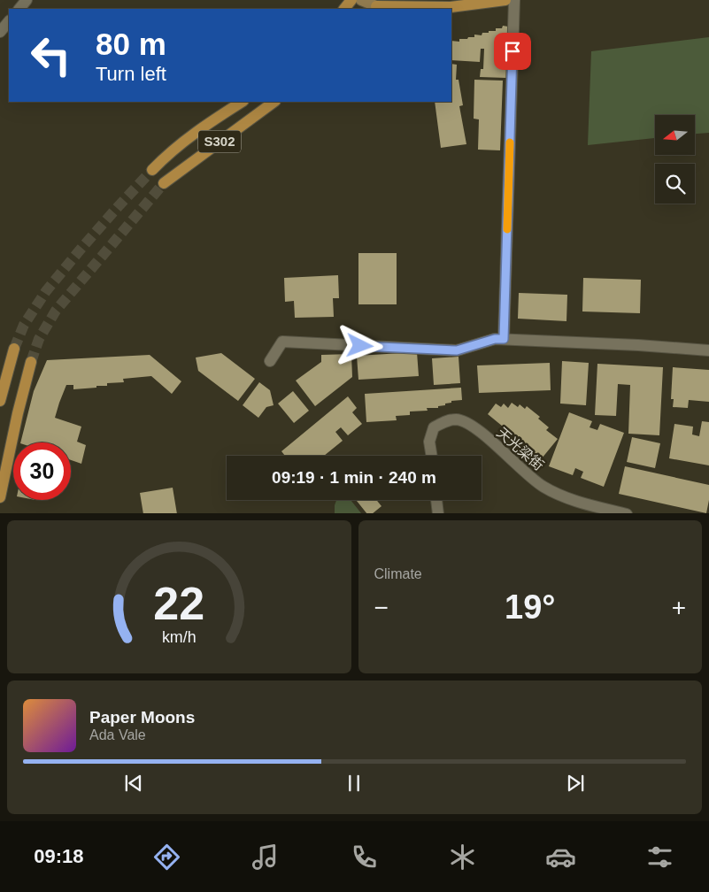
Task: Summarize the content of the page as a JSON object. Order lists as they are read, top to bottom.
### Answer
{
  "streets": {
    "main road": ["S302"],
    "street": ["天光梁街"]
  },
  "north": "left",
  "page": {
    "turn": ["80 m", "Turn left"],
    "limit": "30",
    "trip": "09:19 · 1 min · 240 m",
    "tile": "Climate",
    "heat": ["−", "19°", "+"],
    "song": ["Paper Moons", "Ada Vale"],
    "tabs": "09:18",
    "gauge": ["22", "km/h"]
  }
}
